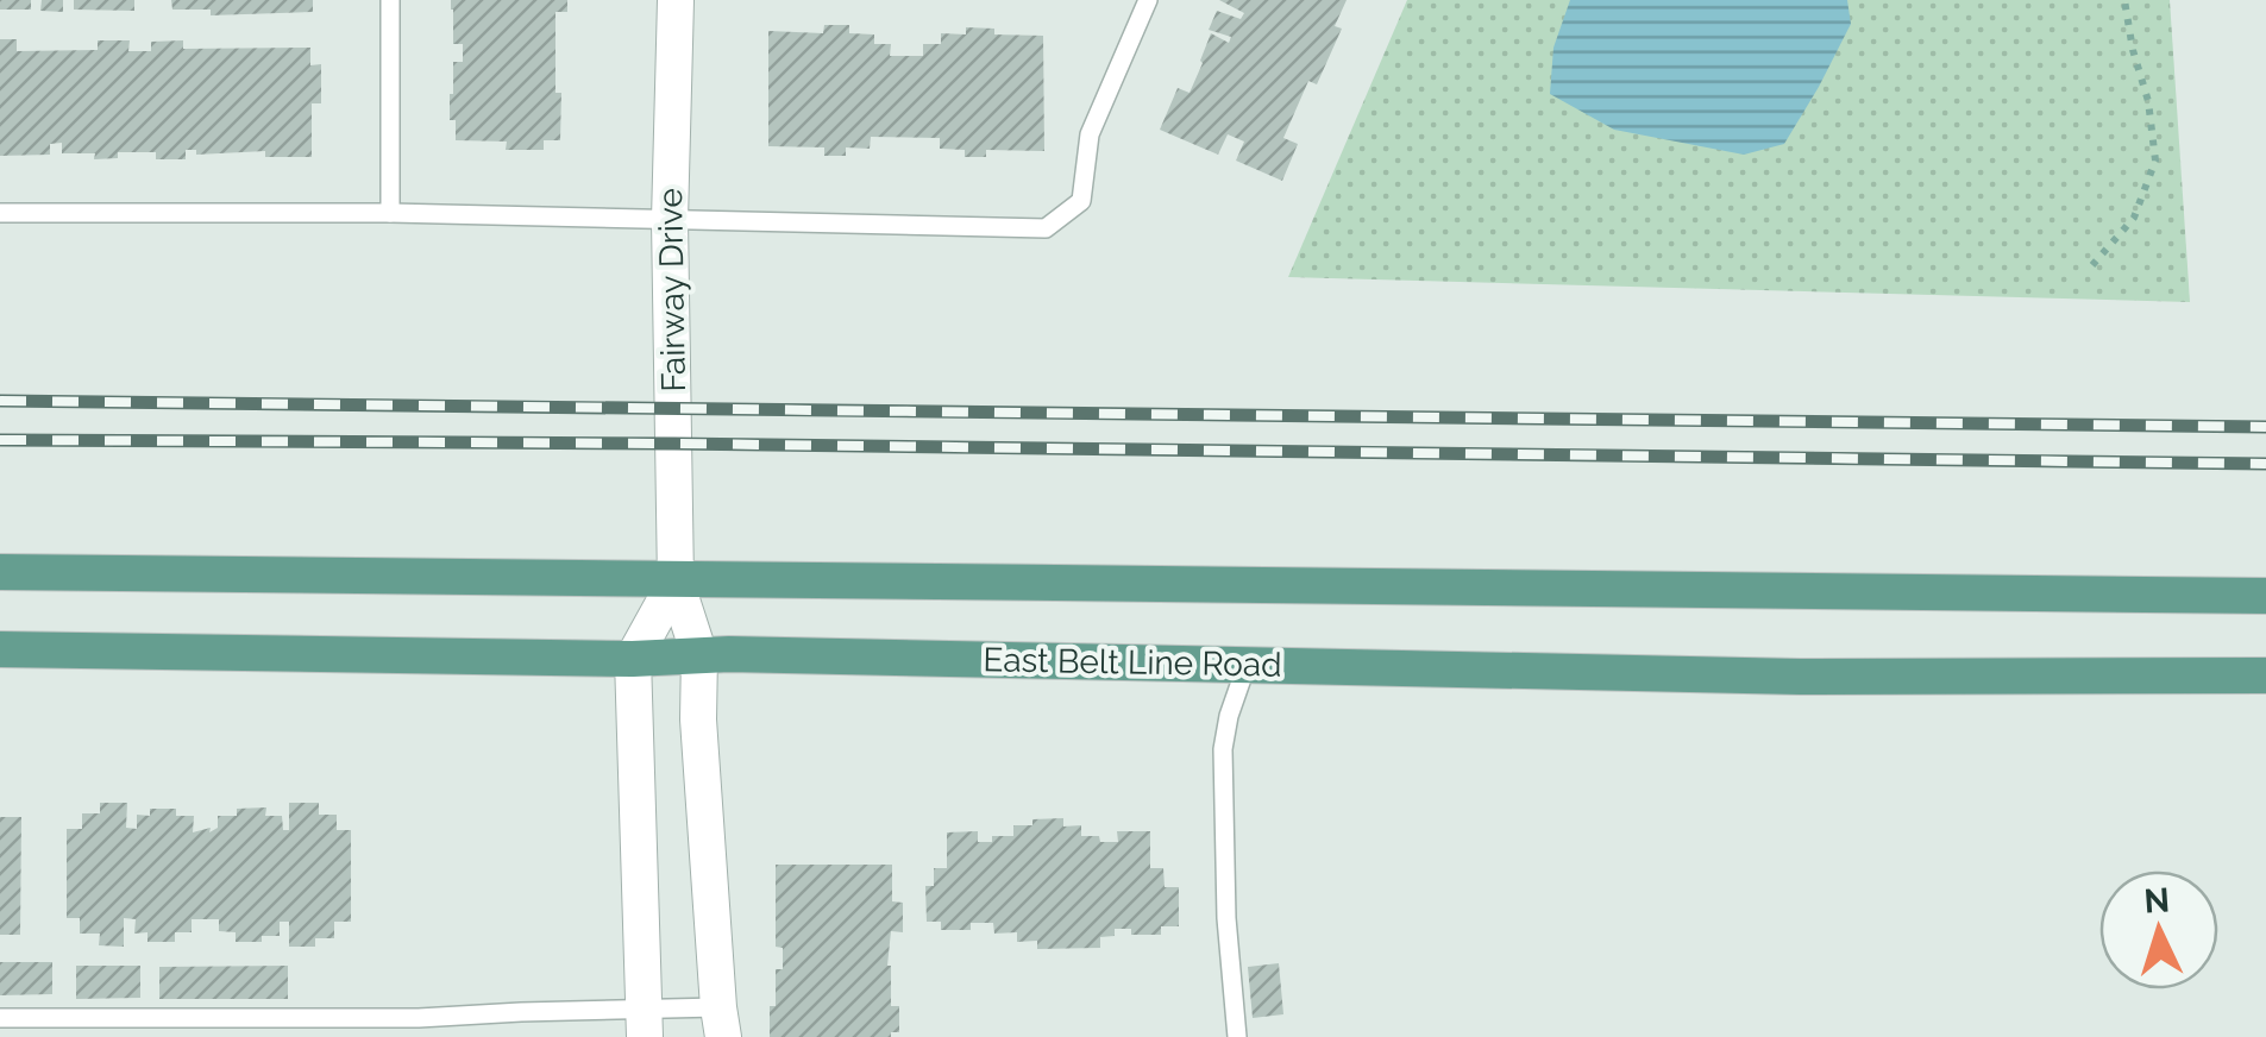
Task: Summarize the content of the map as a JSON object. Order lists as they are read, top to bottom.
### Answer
{
  "streets": {
    "main road": ["East Belt Line Road"],
    "street": ["Fairway Drive"]
  },
  "crossings": [
    ["Fairway Drive", "East Belt Line Road"]
  ],
  "north": "top"
}
